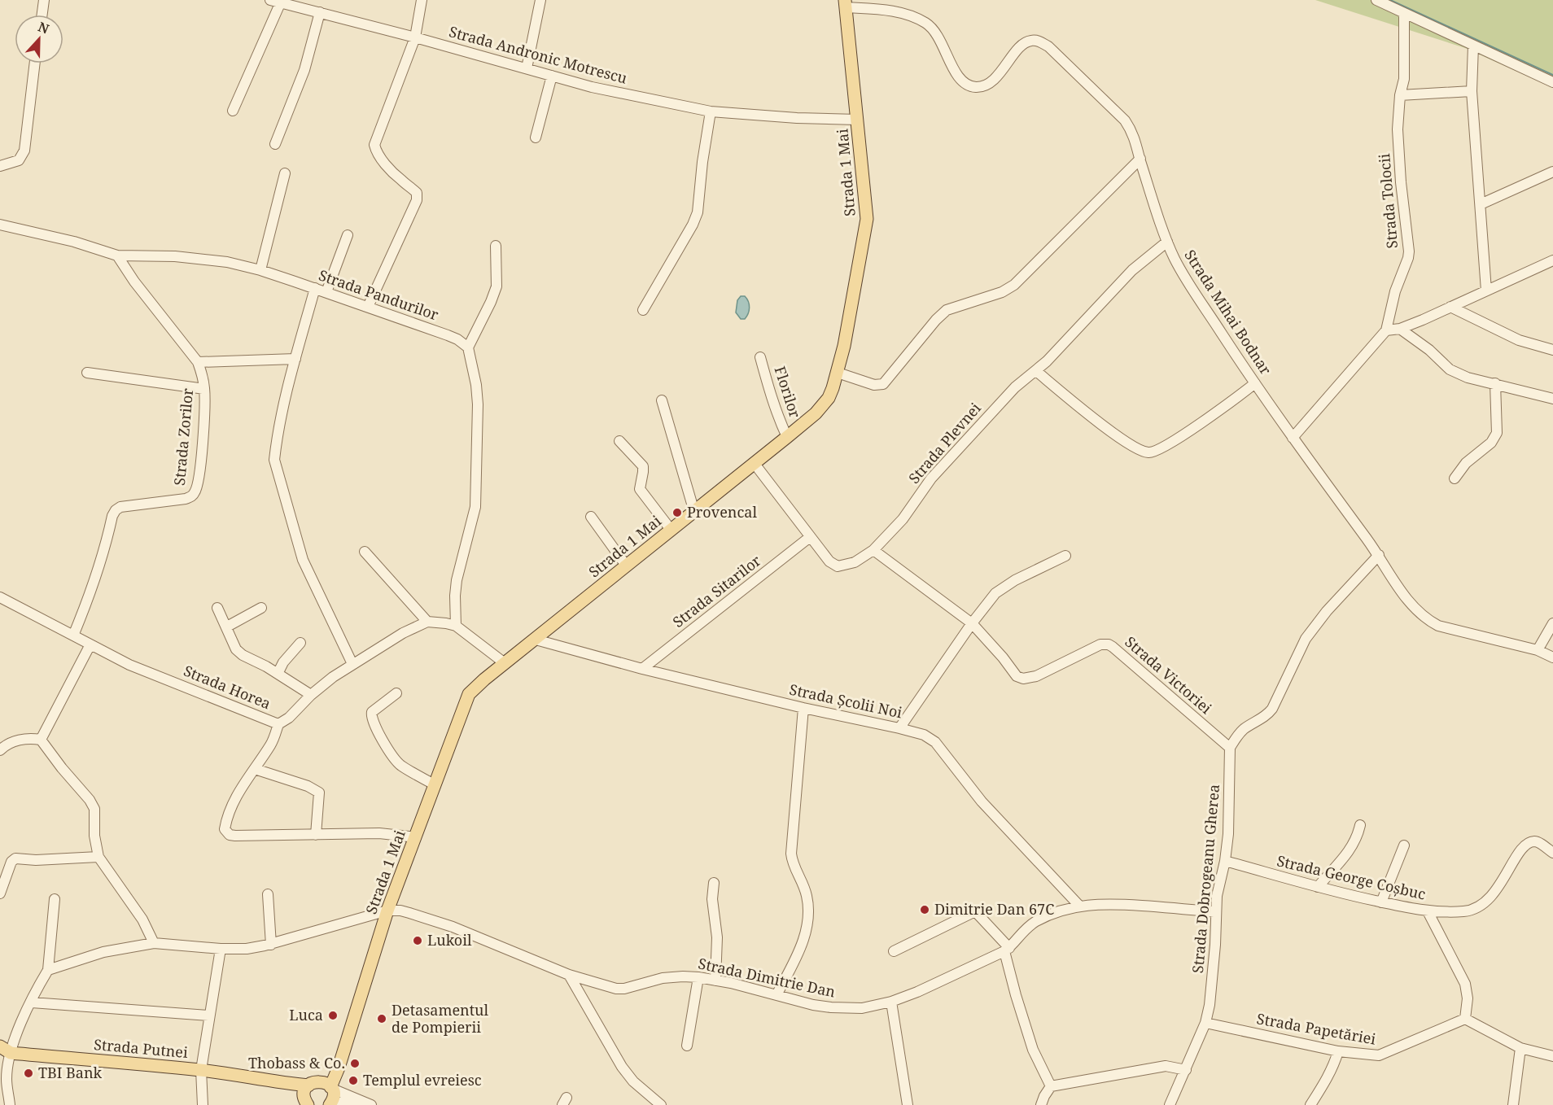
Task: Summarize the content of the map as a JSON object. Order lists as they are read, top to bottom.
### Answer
{
  "streets": {
    "main road": ["Strada 1 Mai", "Strada Putnei"],
    "street": [
      "Strada Andronic Motrescu",
      "Strada Tolocii",
      "Strada Pandurilor",
      "Strada Mihai Bodnar",
      "Florilor",
      "Strada Zorilor",
      "Strada Plevnei",
      "Strada Sitarilor",
      "Strada Victoriei",
      "Strada Horea",
      "Strada Școlii Noi",
      "Strada George Coșbuc",
      "Strada Dobrogeanu Gherea",
      "Strada Dimitrie Dan",
      "Strada Papetăriei"
    ]
  },
  "crossings": [
    ["Strada Andronic Motrescu", "Strada 1 Mai"],
    ["Strada 1 Mai", "Strada Mihai Bodnar"],
    ["Strada 1 Mai", "Florilor"],
    ["Strada 1 Mai", "Strada Plevnei"],
    ["Strada 1 Mai", "Strada Școlii Noi"],
    ["Strada 1 Mai", "Strada Dimitrie Dan"],
    ["Strada Tolocii", "Strada Mihai Bodnar"],
    ["Strada Pandurilor", "Strada Zorilor"],
    ["Strada Mihai Bodnar", "Strada Plevnei"],
    ["Strada Zorilor", "Strada Horea"],
    ["Strada Plevnei", "Strada Sitarilor"],
    ["Strada Plevnei", "Strada Victoriei"],
    ["Strada Sitarilor", "Strada Școlii Noi"],
    ["Strada Victoriei", "Strada Dobrogeanu Gherea"],
    ["Strada Școlii Noi", "Strada Dimitrie Dan"],
    ["Strada George Coșbuc", "Strada Dobrogeanu Gherea"],
    ["Strada Dobrogeanu Gherea", "Strada Dimitrie Dan"],
    ["Strada Dobrogeanu Gherea", "Strada Papetăriei"]
  ],
  "places": [
    "Provencal",
    "Dimitrie Dan 67C",
    "Lukoil",
    "Luca",
    "Detasamentul de Pompierii",
    "Thobass & Co.",
    "TBI Bank",
    "Templul evreiesc"
  ],
  "north": "top"
}
